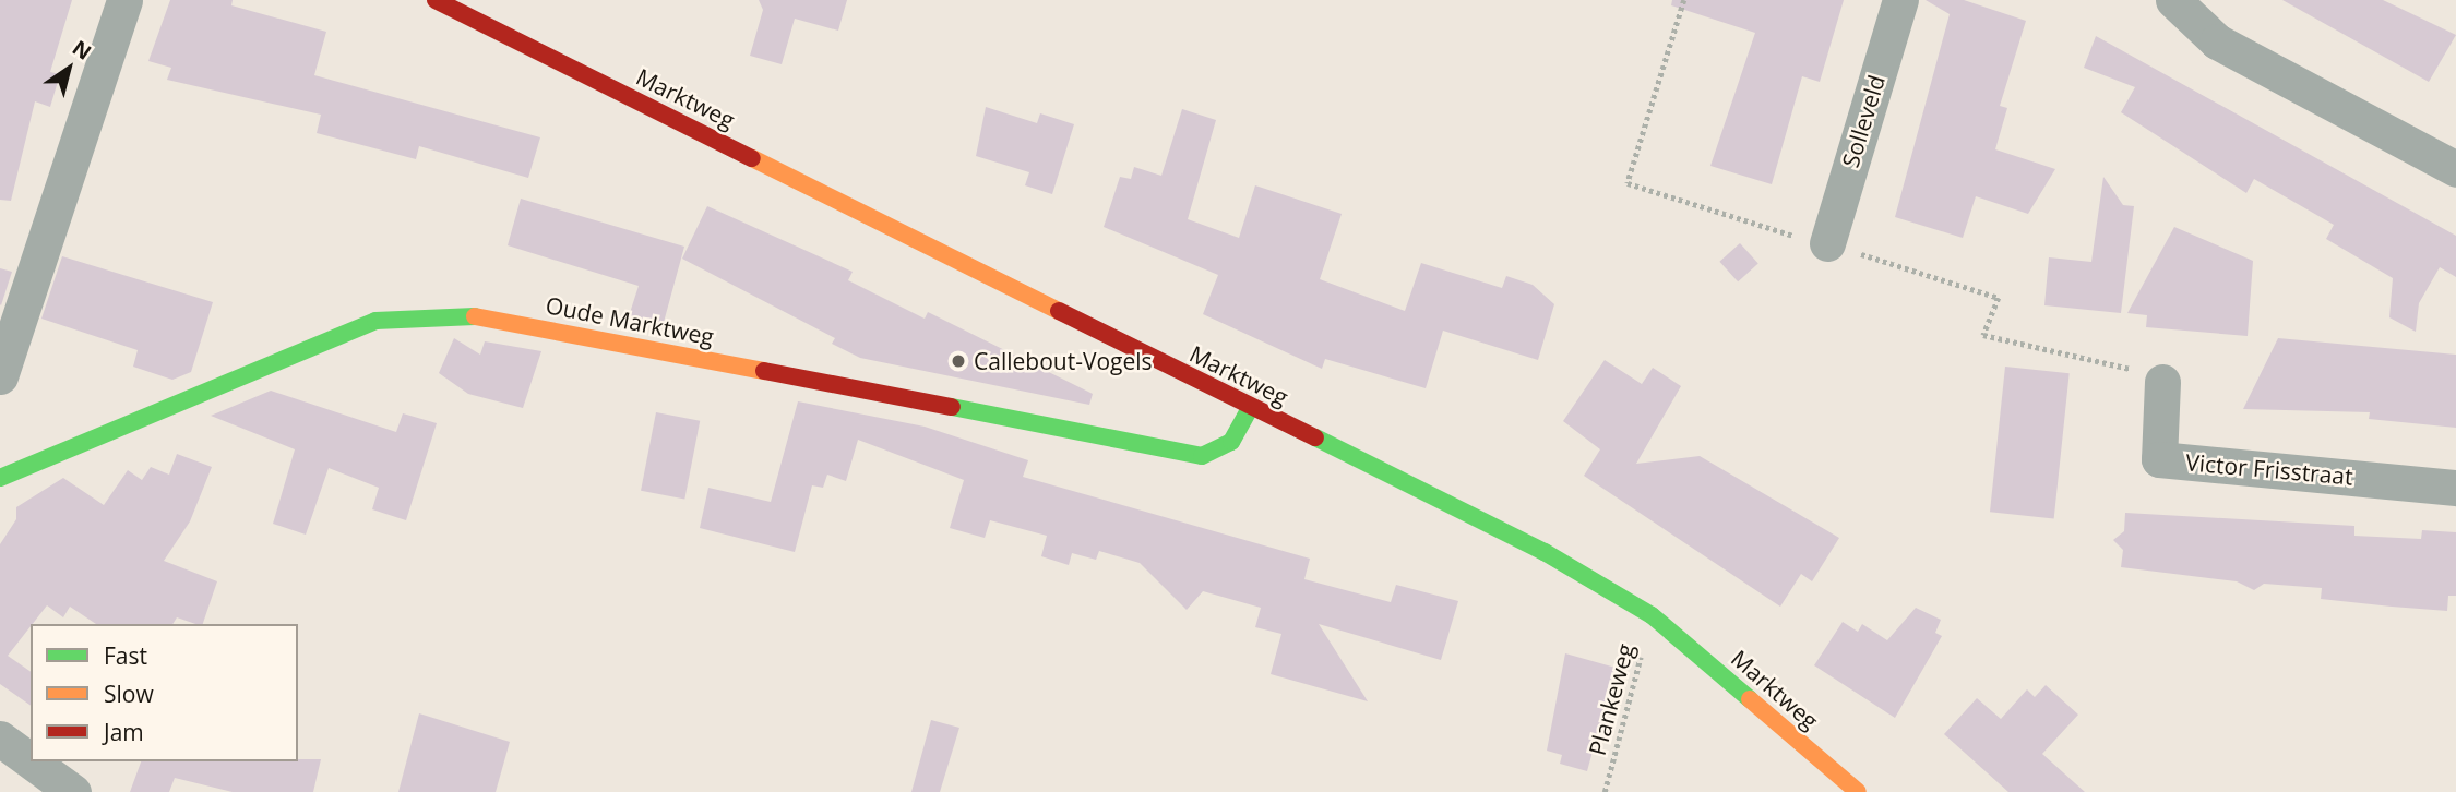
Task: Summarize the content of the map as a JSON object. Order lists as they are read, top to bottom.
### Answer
{
  "streets": {
    "street": [
      "Marktweg",
      "Solleveld",
      "Oude Marktweg",
      "Victor Frisstraat"
    ],
    "path": ["Plankeweg"]
  },
  "crossings": [
    ["Marktweg", "Oude Marktweg"],
    ["Marktweg", "Plankeweg"]
  ],
  "places": ["Callebout-Vogels"],
  "legend": ["Fast", "Slow", "Jam"],
  "north": "top right"
}
